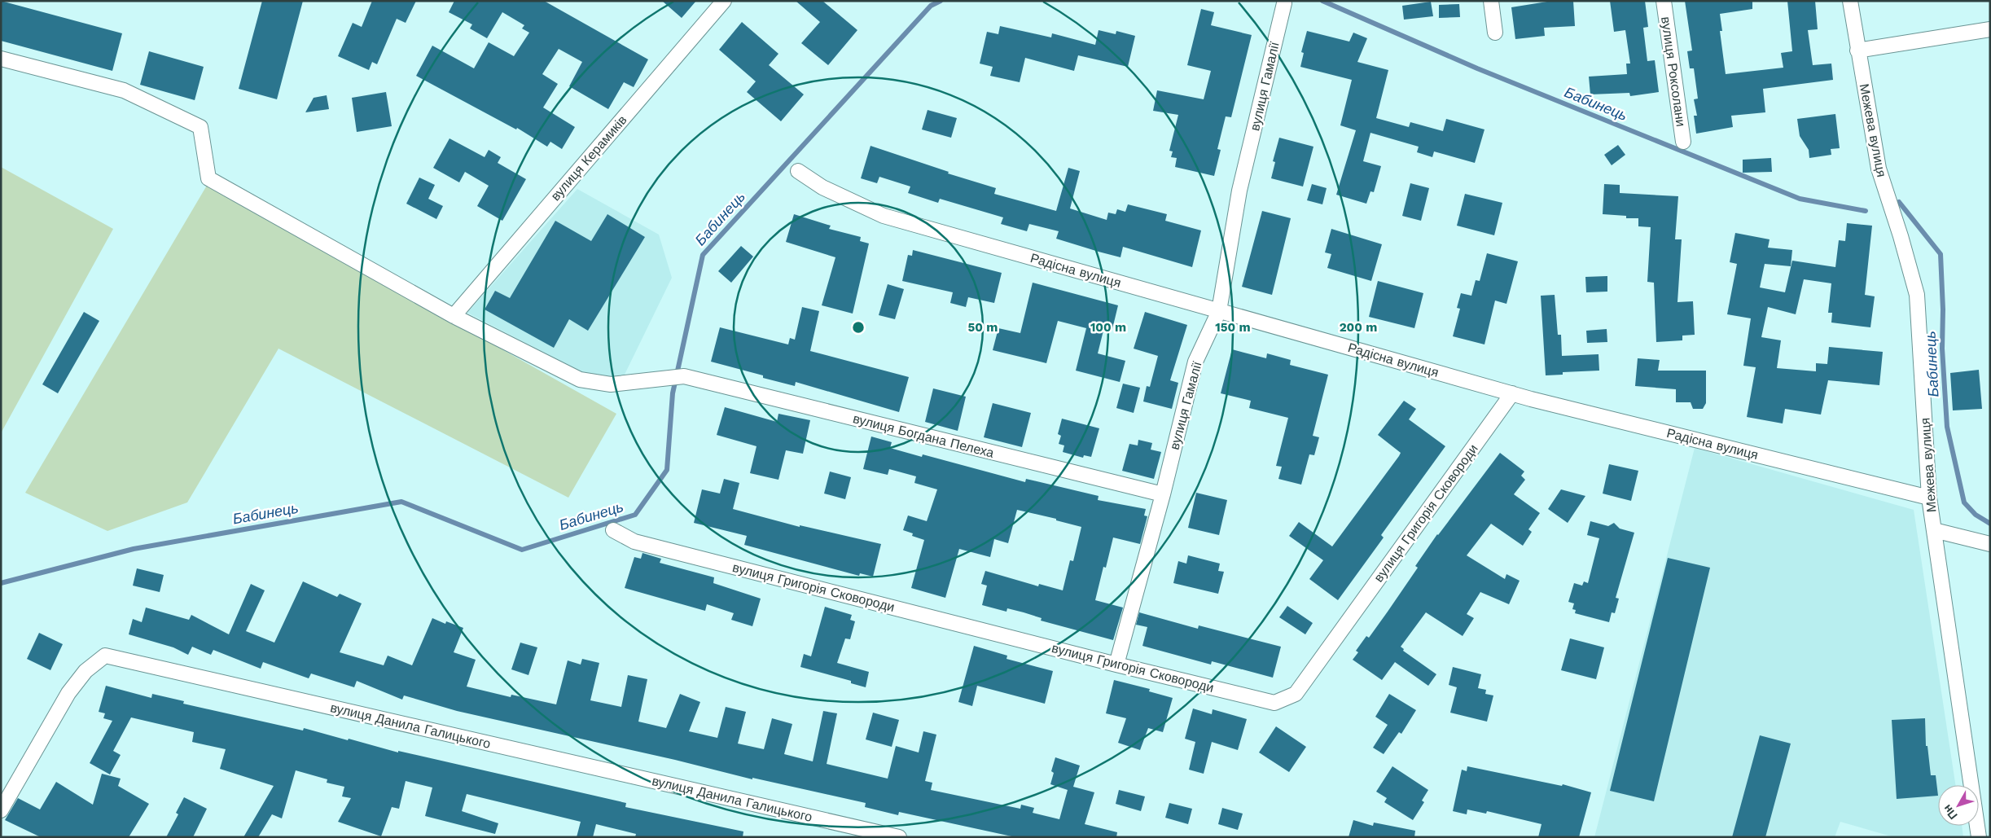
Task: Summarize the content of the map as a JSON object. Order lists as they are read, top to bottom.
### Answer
{
  "streets": {
    "street": [
      "вулиця Роксолани",
      "вулиця Гамалії",
      "Межева вулиця",
      "вулиця Керамиків",
      "Радісна вулиця",
      "вулиця Богдана Пелеха",
      "вулиця Григорія Сковороди",
      "вулиця Данила Галицького"
    ]
  },
  "crossings": [
    ["вулиця Гамалії", "Радісна вулиця"],
    ["вулиця Гамалії", "вулиця Богдана Пелеха"],
    ["вулиця Гамалії", "вулиця Григорія Сковороди"],
    ["Межева вулиця", "Радісна вулиця"],
    ["вулиця Керамиків", "вулиця Богдана Пелеха"],
    ["Радісна вулиця", "вулиця Григорія Сковороди"]
  ],
  "water": ["Бабинець"],
  "north": "bottom left",
  "rings": [
    "50 m",
    "100 m",
    "150 m",
    "200 m"
  ]
}
